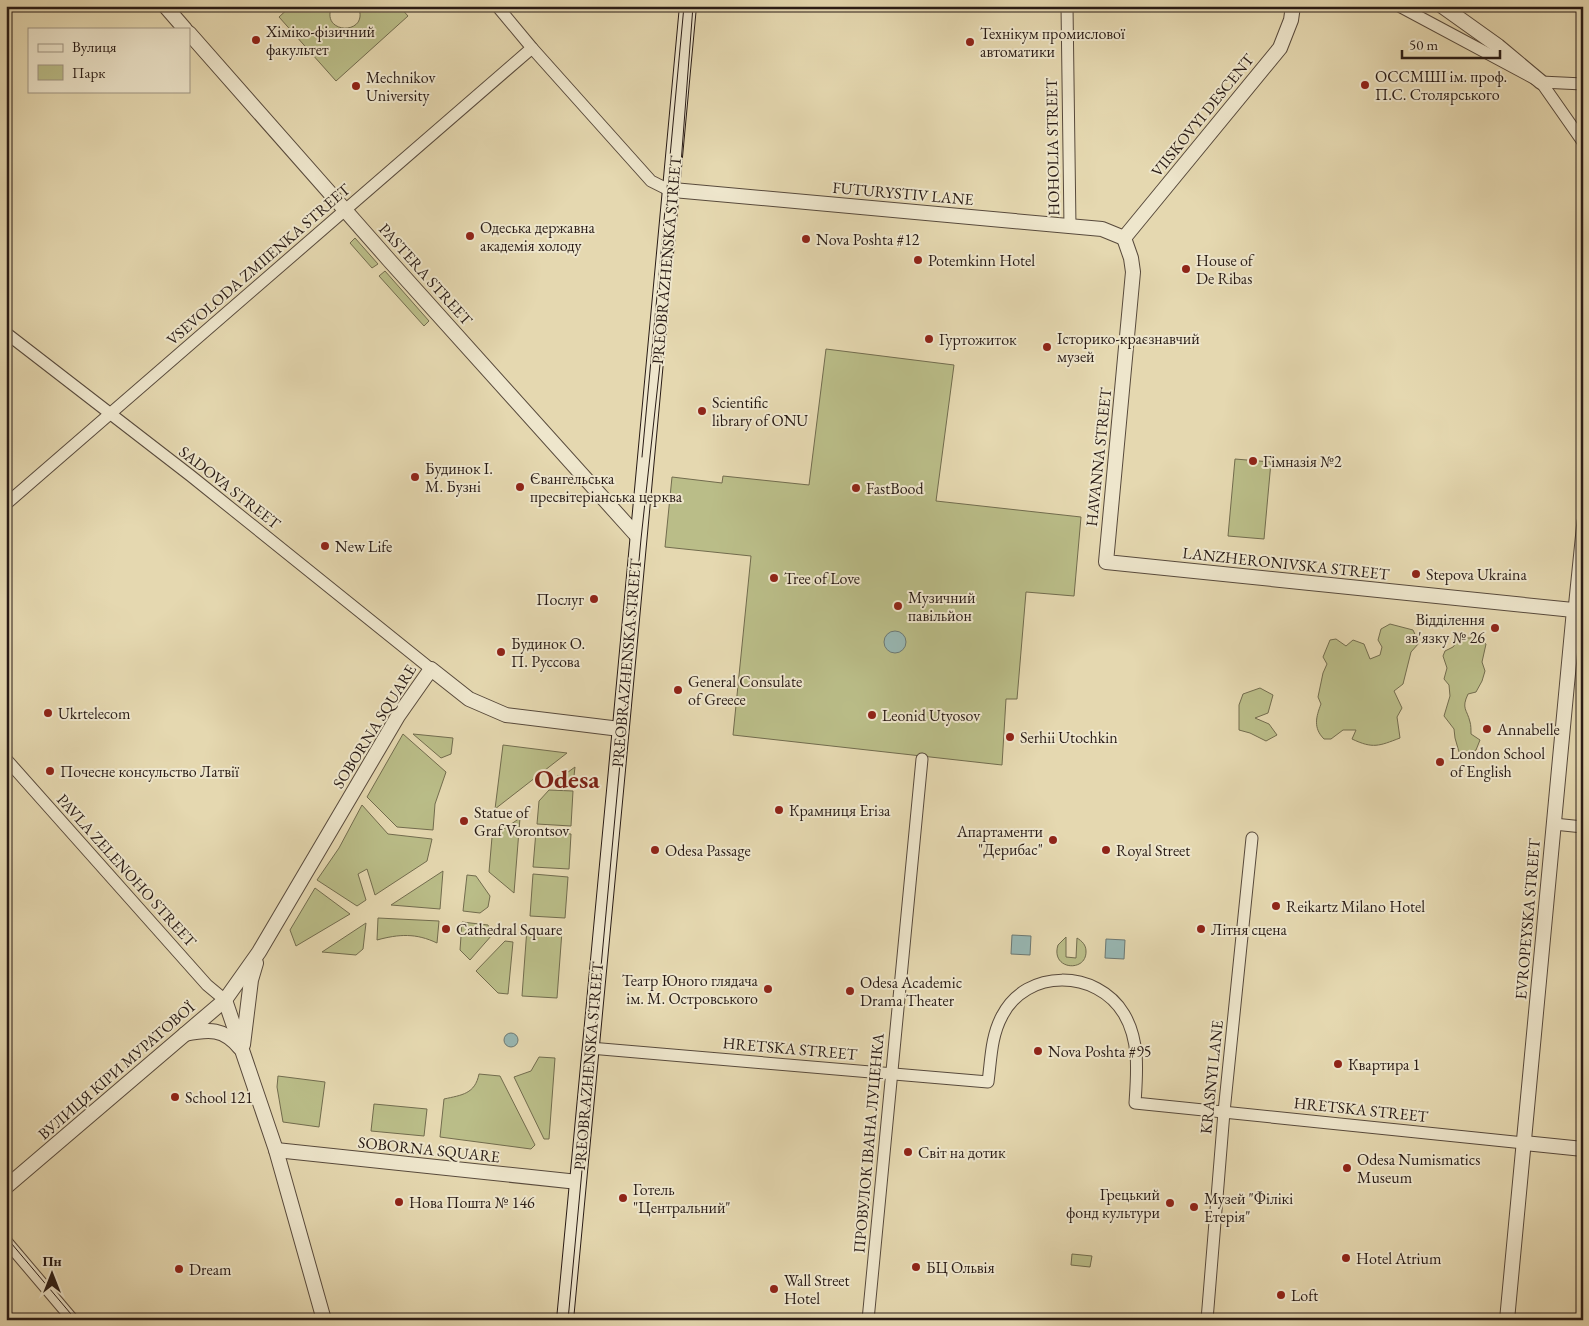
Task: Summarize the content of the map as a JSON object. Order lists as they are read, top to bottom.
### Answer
{
  "streets": {
    "main road": ["PREOBRAZHENSKA STREET"],
    "street": [
      "VIISKOVYI DESCENT",
      "HOHOLIA STREET",
      "FUTURYSTIV LANE",
      "VSEVOLODA ZMIIENKA STREET",
      "PASTERA STREET",
      "HAVANNA STREET",
      "SADOVA STREET",
      "LANZHERONIVSKA STREET",
      "SOBORNA SQUARE",
      "PAVLA ZELENOHO STREET",
      "EVROPEYSKA STREET",
      "HRETSKA STREET",
      "ВУЛИЦЯ КІРИ МУРАТОВОЇ",
      "KRASNYI LANE",
      "ПРОВУЛОК ІВАНА ЛУЦЕНКА"
    ]
  },
  "crossings": [
    ["VIISKOVYI DESCENT", "FUTURYSTIV LANE"],
    ["VIISKOVYI DESCENT", "HAVANNA STREET"],
    ["HOHOLIA STREET", "FUTURYSTIV LANE"],
    ["FUTURYSTIV LANE", "PREOBRAZHENSKA STREET"],
    ["FUTURYSTIV LANE", "HAVANNA STREET"],
    ["PREOBRAZHENSKA STREET", "PASTERA STREET"],
    ["PREOBRAZHENSKA STREET", "SOBORNA SQUARE"],
    ["PREOBRAZHENSKA STREET", "HRETSKA STREET"],
    ["VSEVOLODA ZMIIENKA STREET", "PASTERA STREET"],
    ["VSEVOLODA ZMIIENKA STREET", "SADOVA STREET"],
    ["HAVANNA STREET", "LANZHERONIVSKA STREET"],
    ["SADOVA STREET", "SOBORNA SQUARE"],
    ["LANZHERONIVSKA STREET", "EVROPEYSKA STREET"],
    ["SOBORNA SQUARE", "PAVLA ZELENOHO STREET"],
    ["SOBORNA SQUARE", "ВУЛИЦЯ КІРИ МУРАТОВОЇ"],
    ["PAVLA ZELENOHO STREET", "ВУЛИЦЯ КІРИ МУРАТОВОЇ"],
    ["EVROPEYSKA STREET", "HRETSKA STREET"],
    ["HRETSKA STREET", "KRASNYI LANE"],
    ["HRETSKA STREET", "ПРОВУЛОК ІВАНА ЛУЦЕНКА"]
  ],
  "districts": ["Odesa"],
  "places": [
    "Хіміко-фізичний факультет",
    "Технікум промислової автоматики",
    "ОССМШІ ім. проф. П.С. Столярського",
    "Mechnikov University",
    "Одеська державна академія холоду",
    "Nova Poshta #12",
    "Potemkinn Hotel",
    "House of De Ribas",
    "Гуртожиток",
    "Історико-краєзнавчий музей",
    "Scientific library of ONU",
    "Гімназія №2",
    "Будинок І. М. Бузні",
    "Євангельська пресвітеріанська церква",
    "FastBood",
    "New Life",
    "Stepova Ukraina",
    "Tree of Love",
    "Послуг",
    "Музичний павільйон",
    "Відділення зв'язку № 26",
    "Будинок О. П. Руссова",
    "General Consulate of Greece",
    "Ukrtelecom",
    "Leonid Utyosov",
    "Annabelle",
    "Serhii Utochkin",
    "London School of English",
    "Почесне консульство Латвії",
    "Крамниця Егіза",
    "Statue of Graf Vorontsov",
    "Апартаменти \"Дерибас\"",
    "Odesa Passage",
    "Royal Street",
    "Reikartz Milano Hotel",
    "Cathedral Square",
    "Літня сцена",
    "Театр Юного глядача ім. М. Островського",
    "Odesa Academic Drama Theater",
    "Nova Poshta #95",
    "Квартира 1",
    "School 121",
    "Світ на дотик",
    "Odesa Numismatics Museum",
    "Готель \"Центральний\"",
    "Нова Пошта № 146",
    "Грецький фонд культури",
    "Музей \"Філікі Етерія\"",
    "Hotel Atrium",
    "БЦ Ольвія",
    "Dream",
    "Wall Street Hotel",
    "Loft"
  ],
  "legend": ["Вулиця", "Парк"],
  "scale_bar": "50 m",
  "north": "top"
}
